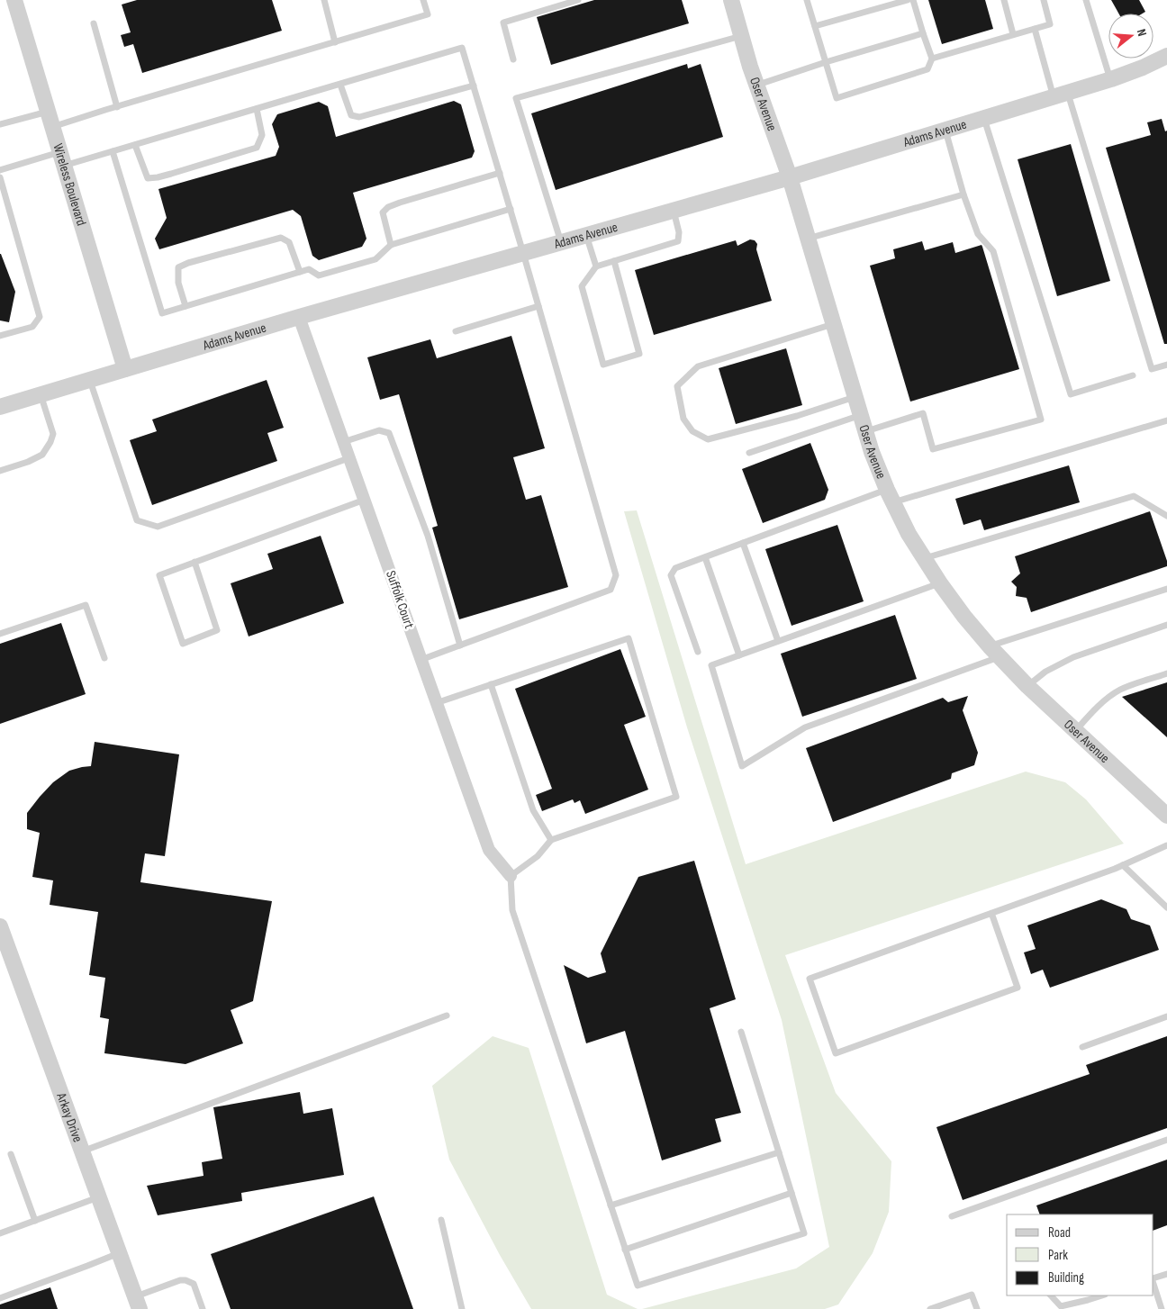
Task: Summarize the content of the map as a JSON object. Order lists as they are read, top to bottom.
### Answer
{
  "streets": {
    "street": [
      "Oser Avenue",
      "Adams Avenue",
      "Wireless Boulevard",
      "Suffolk Court",
      "Arkay Drive"
    ]
  },
  "crossings": [
    ["Oser Avenue", "Adams Avenue"],
    ["Adams Avenue", "Wireless Boulevard"],
    ["Adams Avenue", "Suffolk Court"]
  ],
  "legend": ["Road", "Park", "Building"],
  "north": "right"
}
